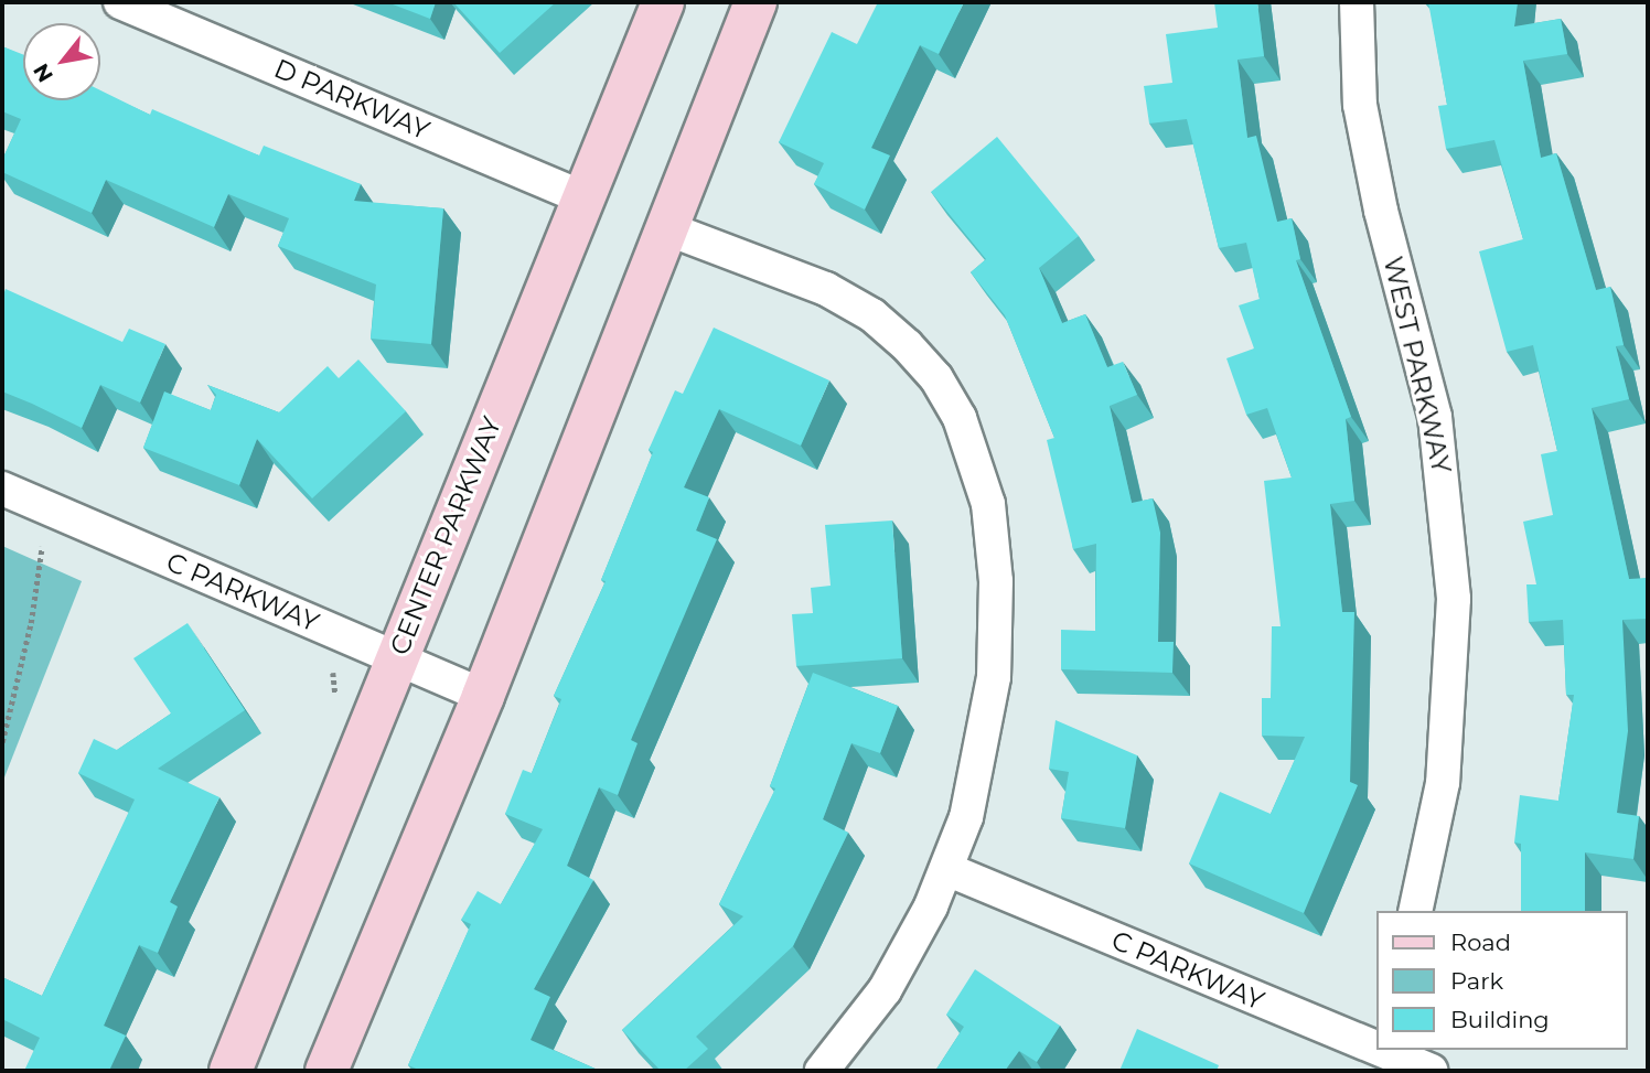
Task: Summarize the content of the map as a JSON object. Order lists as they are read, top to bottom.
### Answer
{
  "streets": {
    "street": [
      "D PARKWAY",
      "WEST PARKWAY",
      "CENTER PARKWAY",
      "C PARKWAY"
    ]
  },
  "crossings": [
    ["D PARKWAY", "CENTER PARKWAY"],
    ["CENTER PARKWAY", "C PARKWAY"]
  ],
  "legend": ["Road", "Park", "Building"],
  "north": "bottom left"
}
